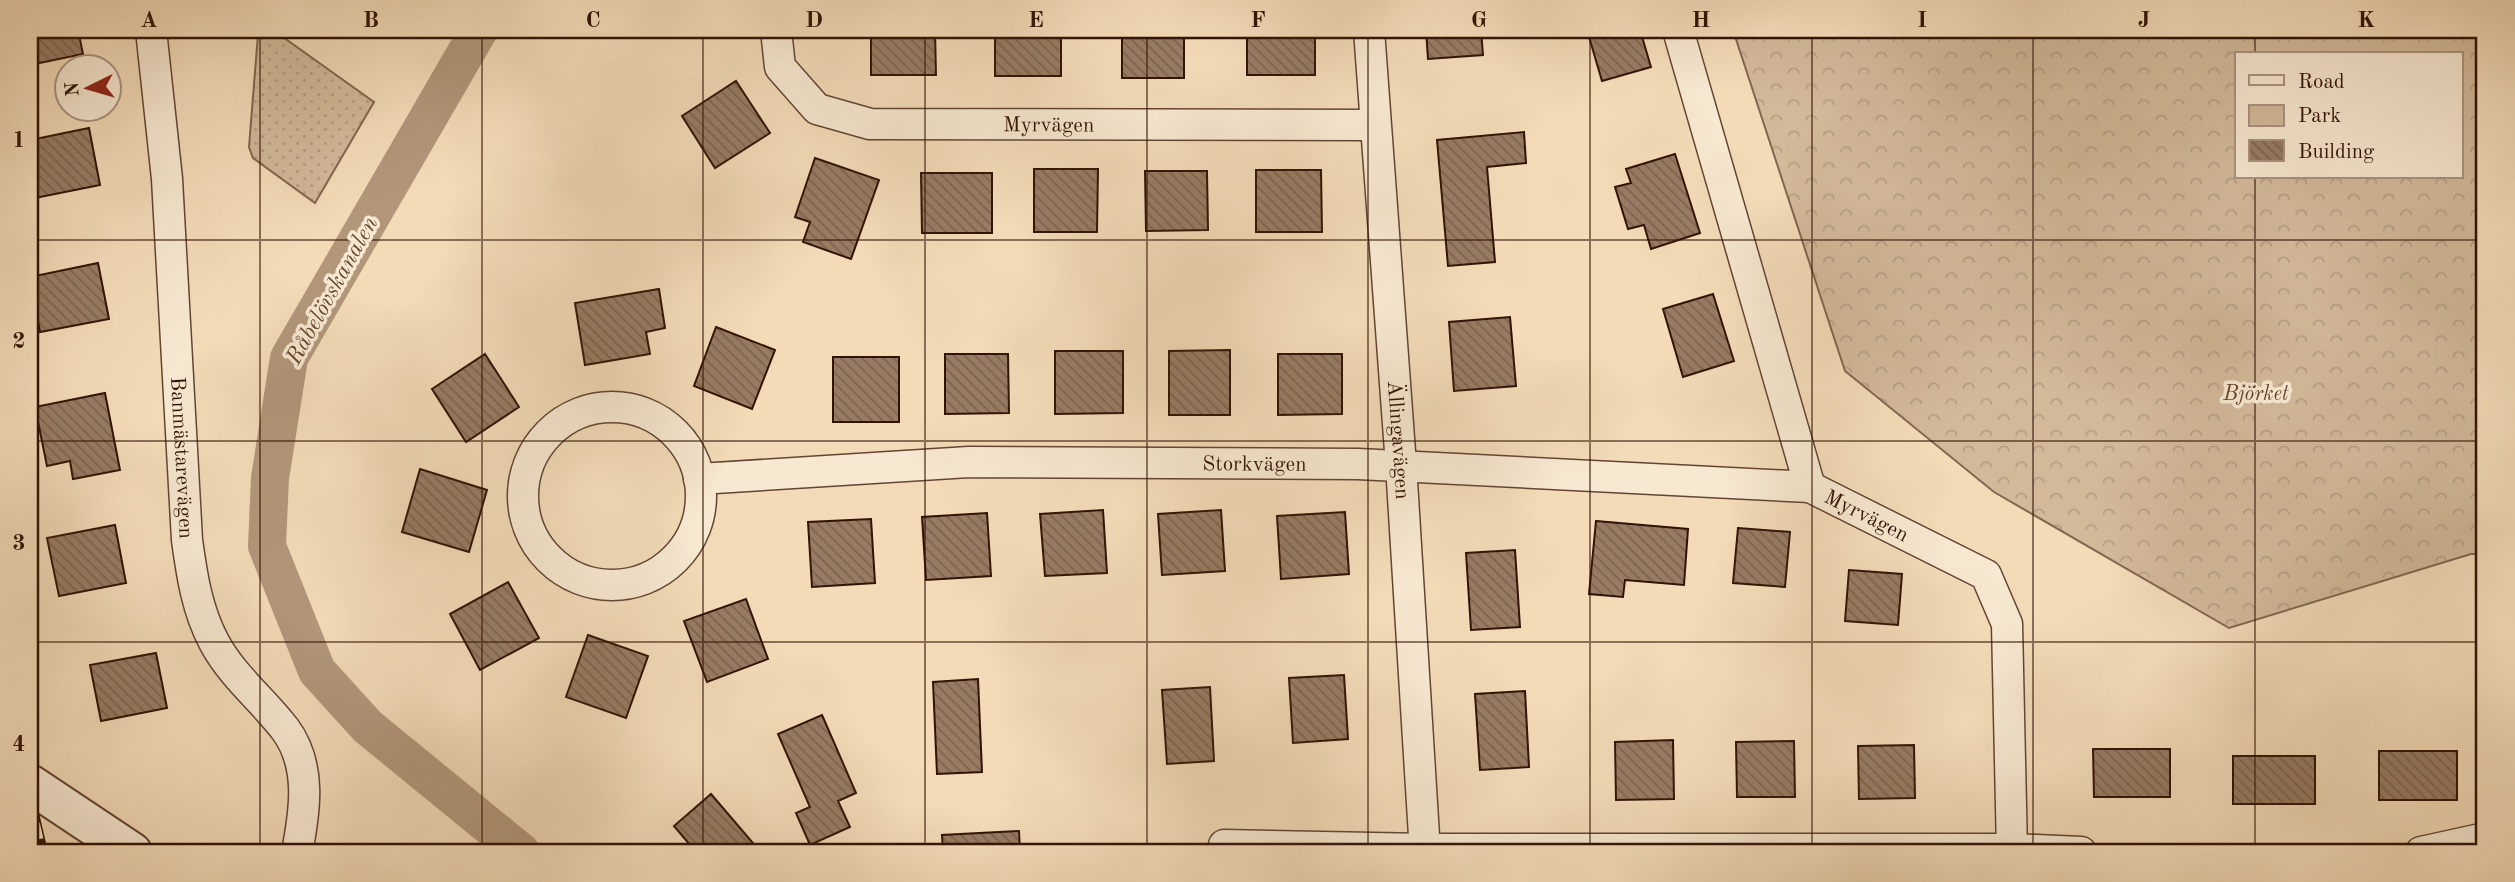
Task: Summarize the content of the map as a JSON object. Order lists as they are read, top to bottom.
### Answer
{
  "streets": {
    "street": [
      "Myrvägen",
      "Ällingavägen",
      "Banmästarevägen",
      "Storkvägen"
    ]
  },
  "crossings": [
    ["Myrvägen", "Ällingavägen"],
    ["Myrvägen", "Storkvägen"],
    ["Ällingavägen", "Storkvägen"]
  ],
  "water": ["Råbelövskanalen"],
  "parks": ["Björket"],
  "legend": ["Road", "Park", "Building"],
  "north": "left",
  "grid": {
    "columns": [
      "A",
      "B",
      "C",
      "D",
      "E",
      "F",
      "G",
      "H",
      "I",
      "J",
      "K"
    ],
    "rows": [
      "1",
      "2",
      "3",
      "4"
    ]
  }
}
